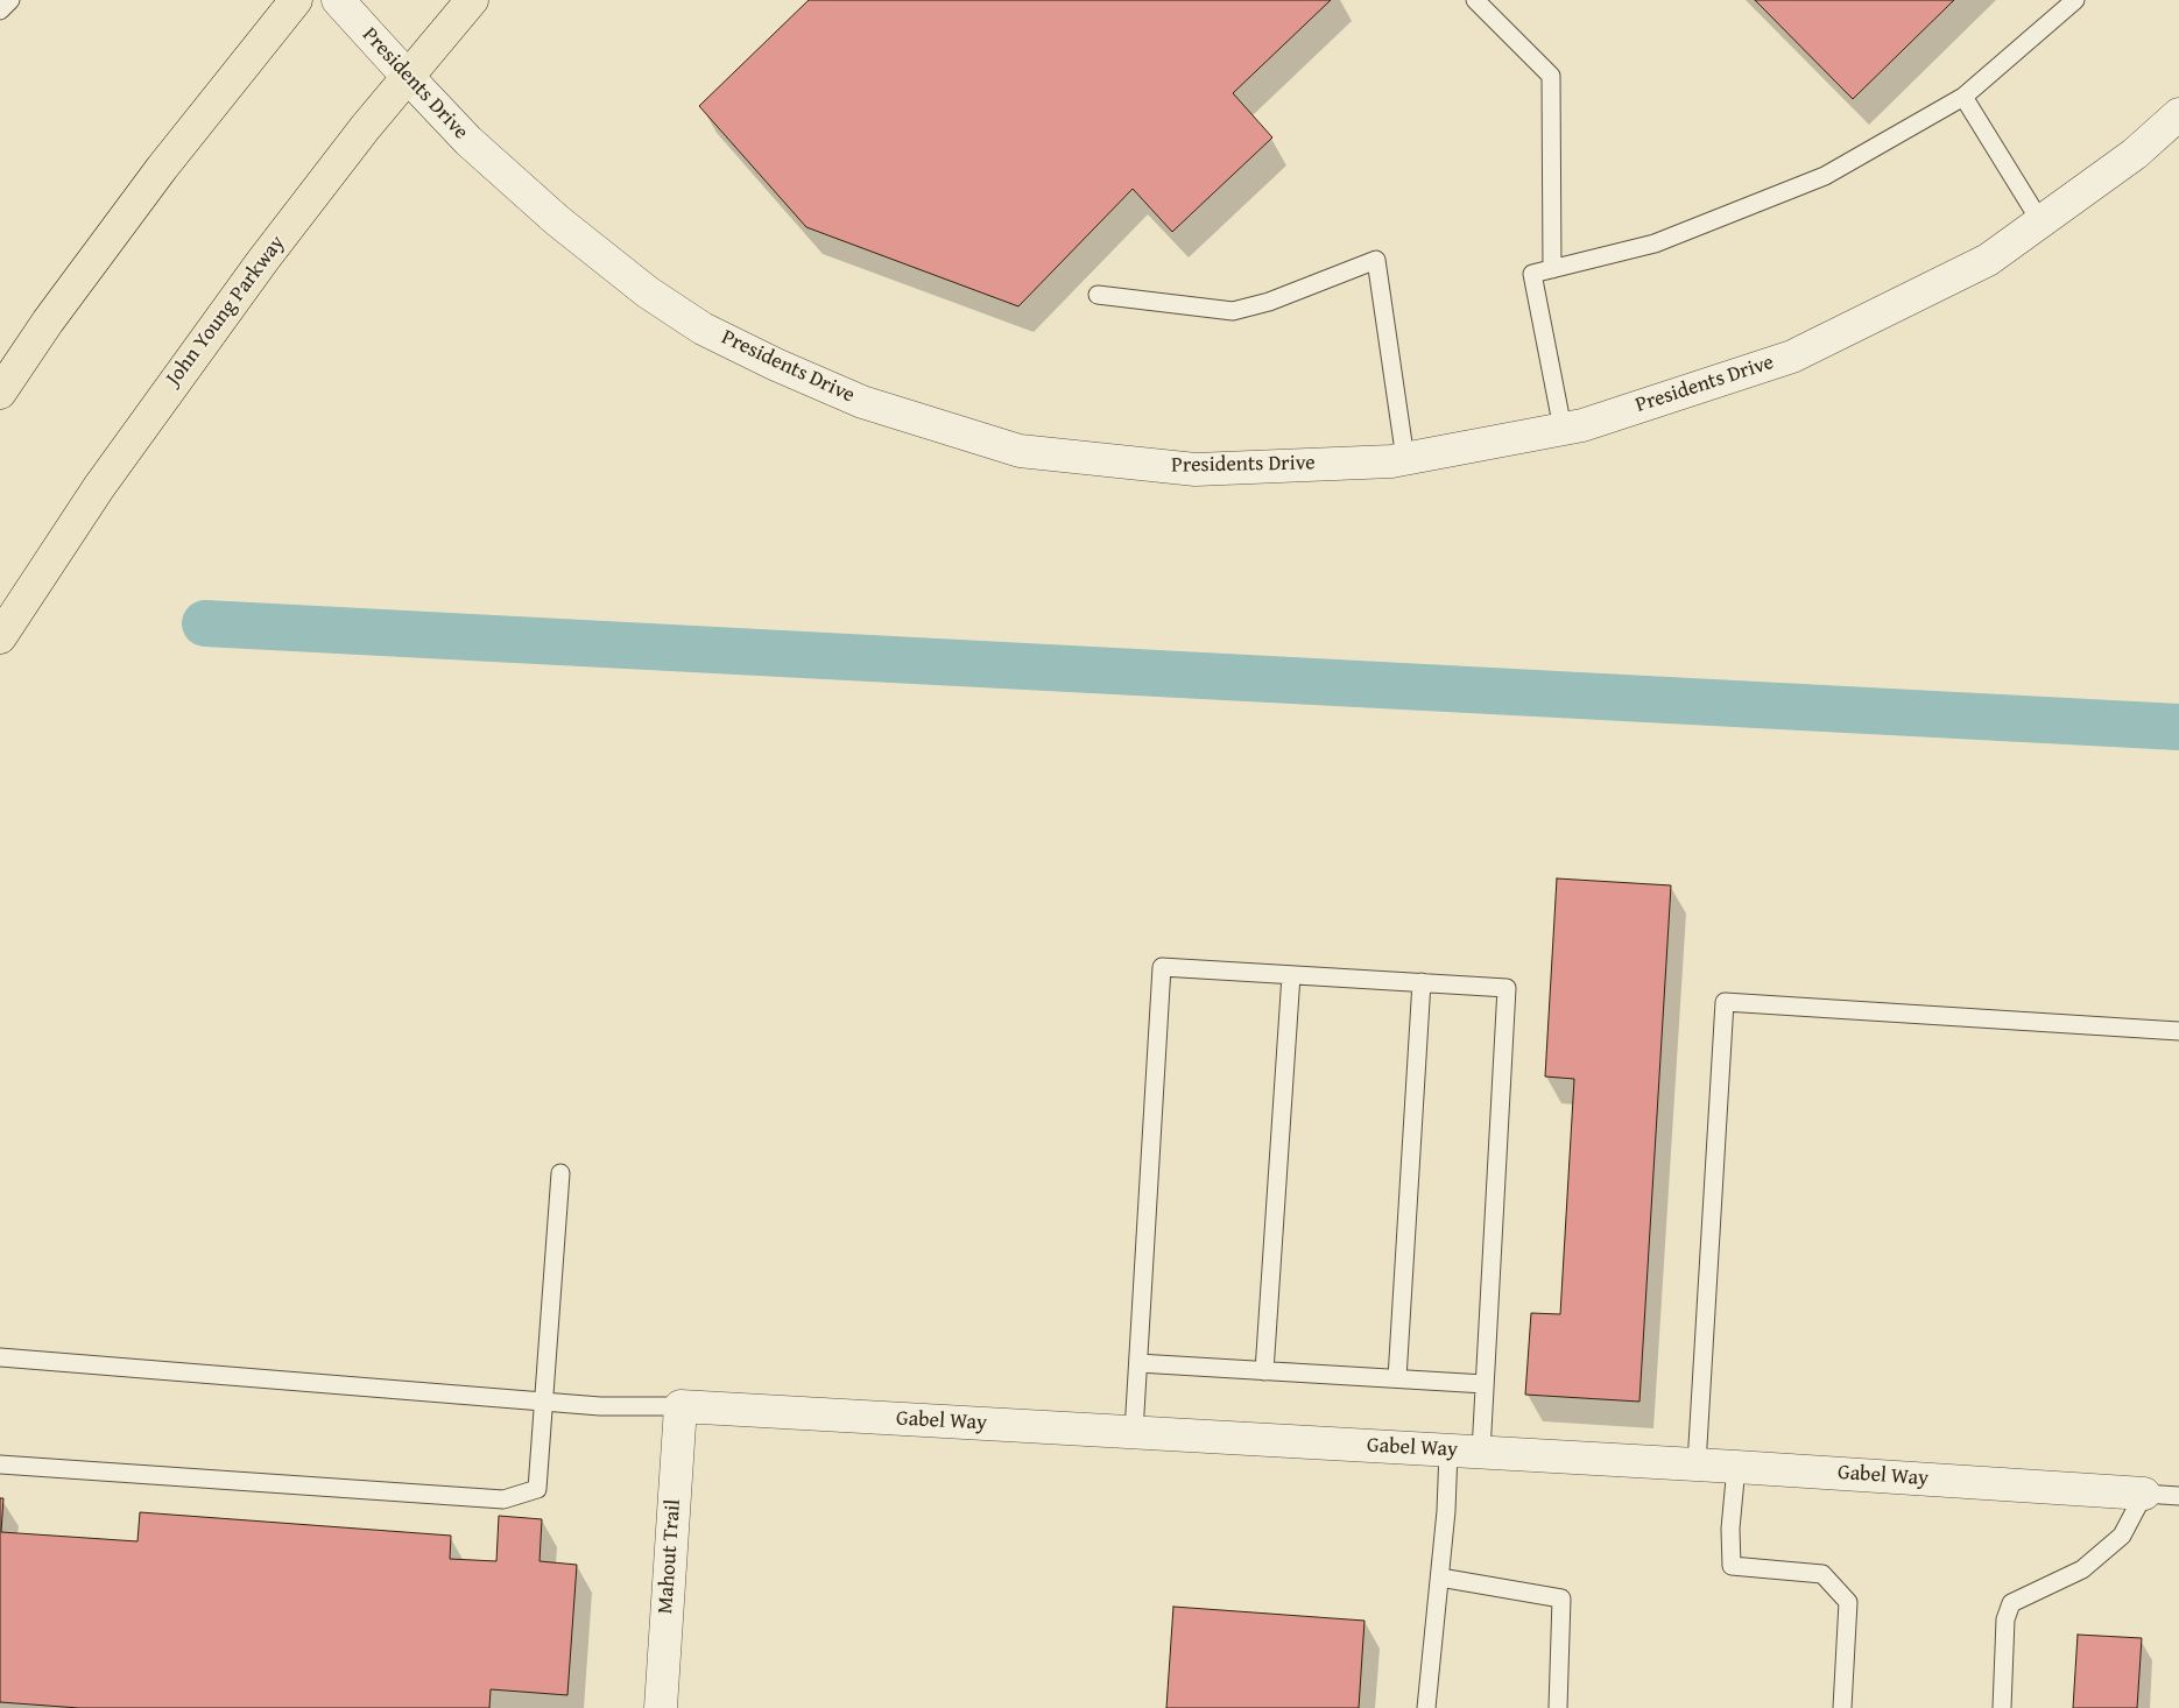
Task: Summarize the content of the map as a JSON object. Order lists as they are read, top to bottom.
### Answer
{
  "streets": {
    "highway": ["John Young Parkway"],
    "street": ["Presidents Drive", "Gabel Way", "Mahout Trail"]
  },
  "crossings": [
    ["Presidents Drive", "John Young Parkway"],
    ["Gabel Way", "Mahout Trail"]
  ]
}
